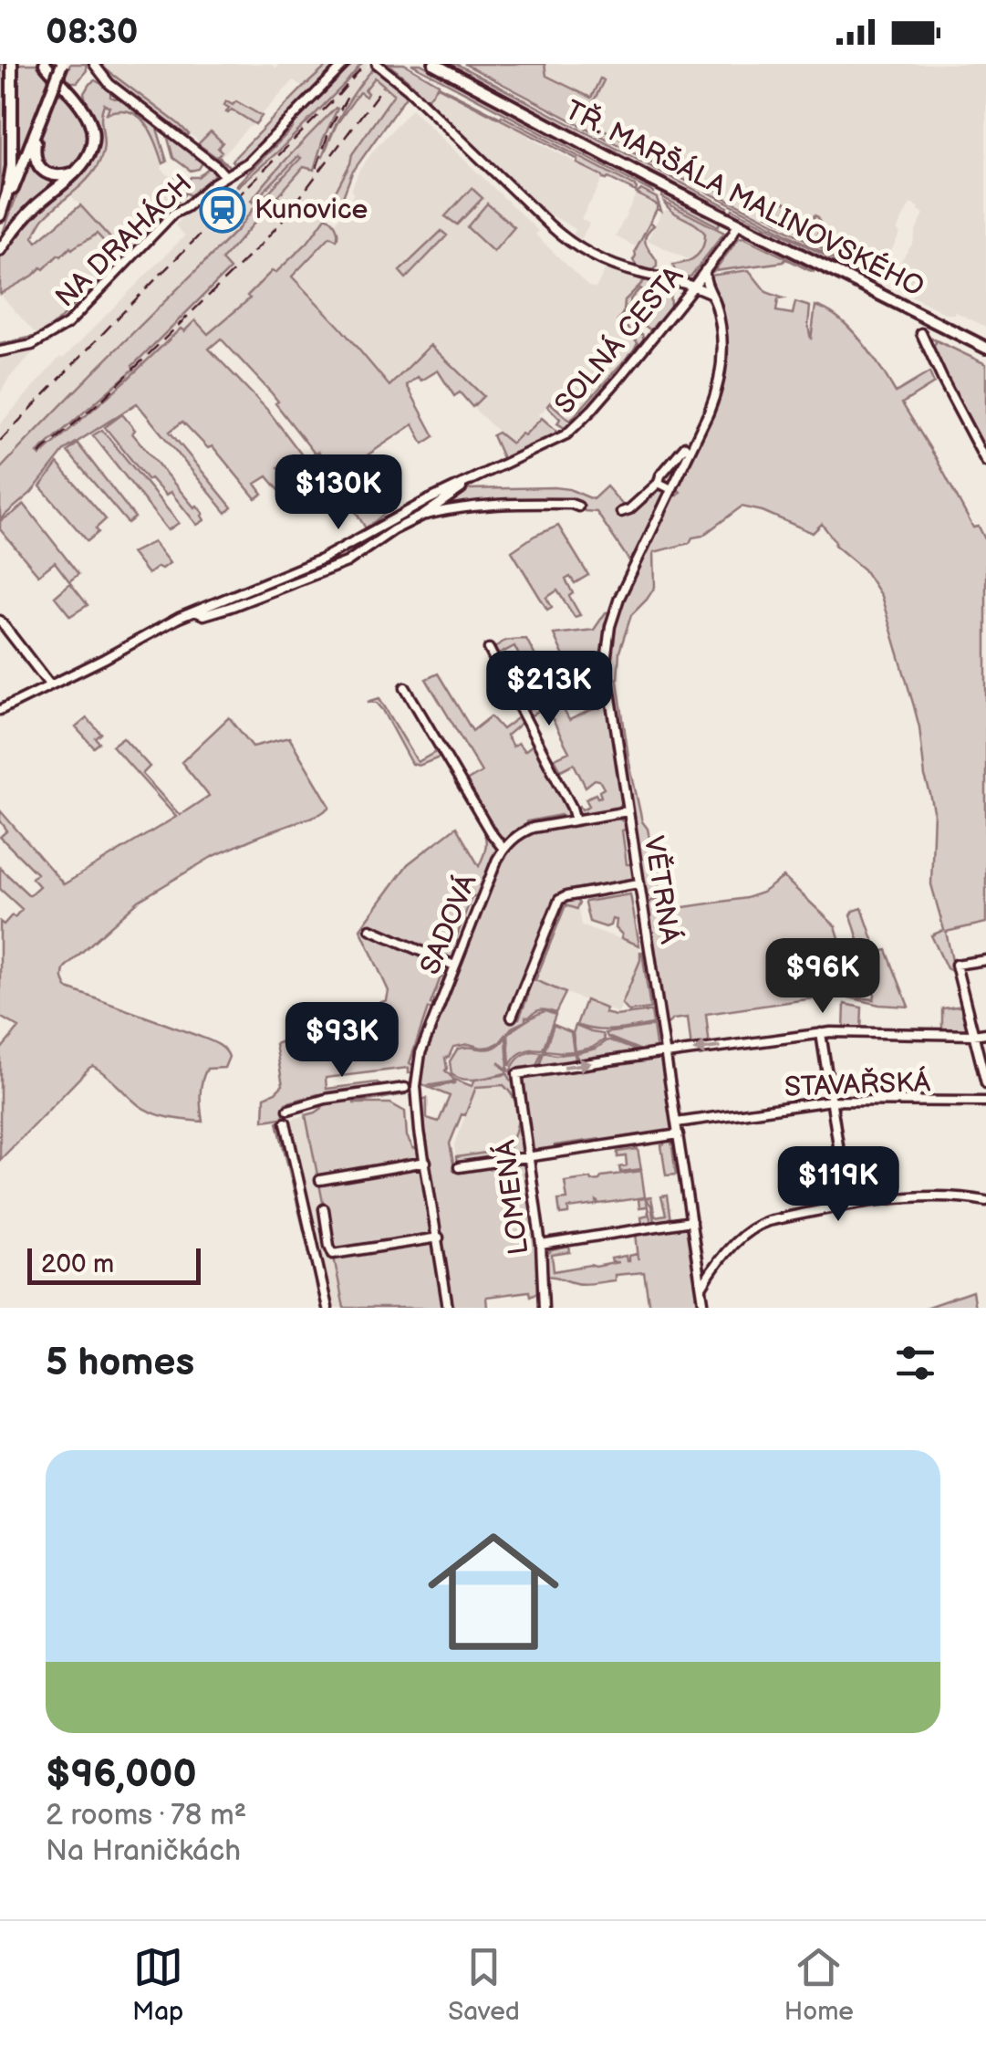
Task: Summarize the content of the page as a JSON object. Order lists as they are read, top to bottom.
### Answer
{
  "streets": {
    "main road": ["TŘ. MARŠÁLA MALINOVSKÉHO"],
    "street": [
      "NA DRAHÁCH",
      "SOLNÁ CESTA",
      "VĚTRNÁ",
      "SADOVÁ",
      "STAVAŘSKÁ",
      "LOMENÁ"
    ]
  },
  "crossings": [
    ["TŘ. MARŠÁLA MALINOVSKÉHO", "SOLNÁ CESTA"],
    ["SOLNÁ CESTA", "VĚTRNÁ"],
    ["VĚTRNÁ", "SADOVÁ"],
    ["VĚTRNÁ", "STAVAŘSKÁ"],
    ["VĚTRNÁ", "LOMENÁ"]
  ],
  "places": {
    "station": ["Kunovice"]
  },
  "scale_bar": "200 m",
  "page": {
    "status": "08:30",
    "price": [
      "$130K",
      "$213K",
      "$96K",
      "$93K",
      "$119K"
    ],
    "scale": "200 m",
    "heading": "5 homes",
    "list": [
      {
        "name": "$96,000",
        "note": "2 rooms · 78 m² · Na Hraničkách"
      }
    ],
    "tabs": ["Map", "Saved", "Home"]
  }
}
